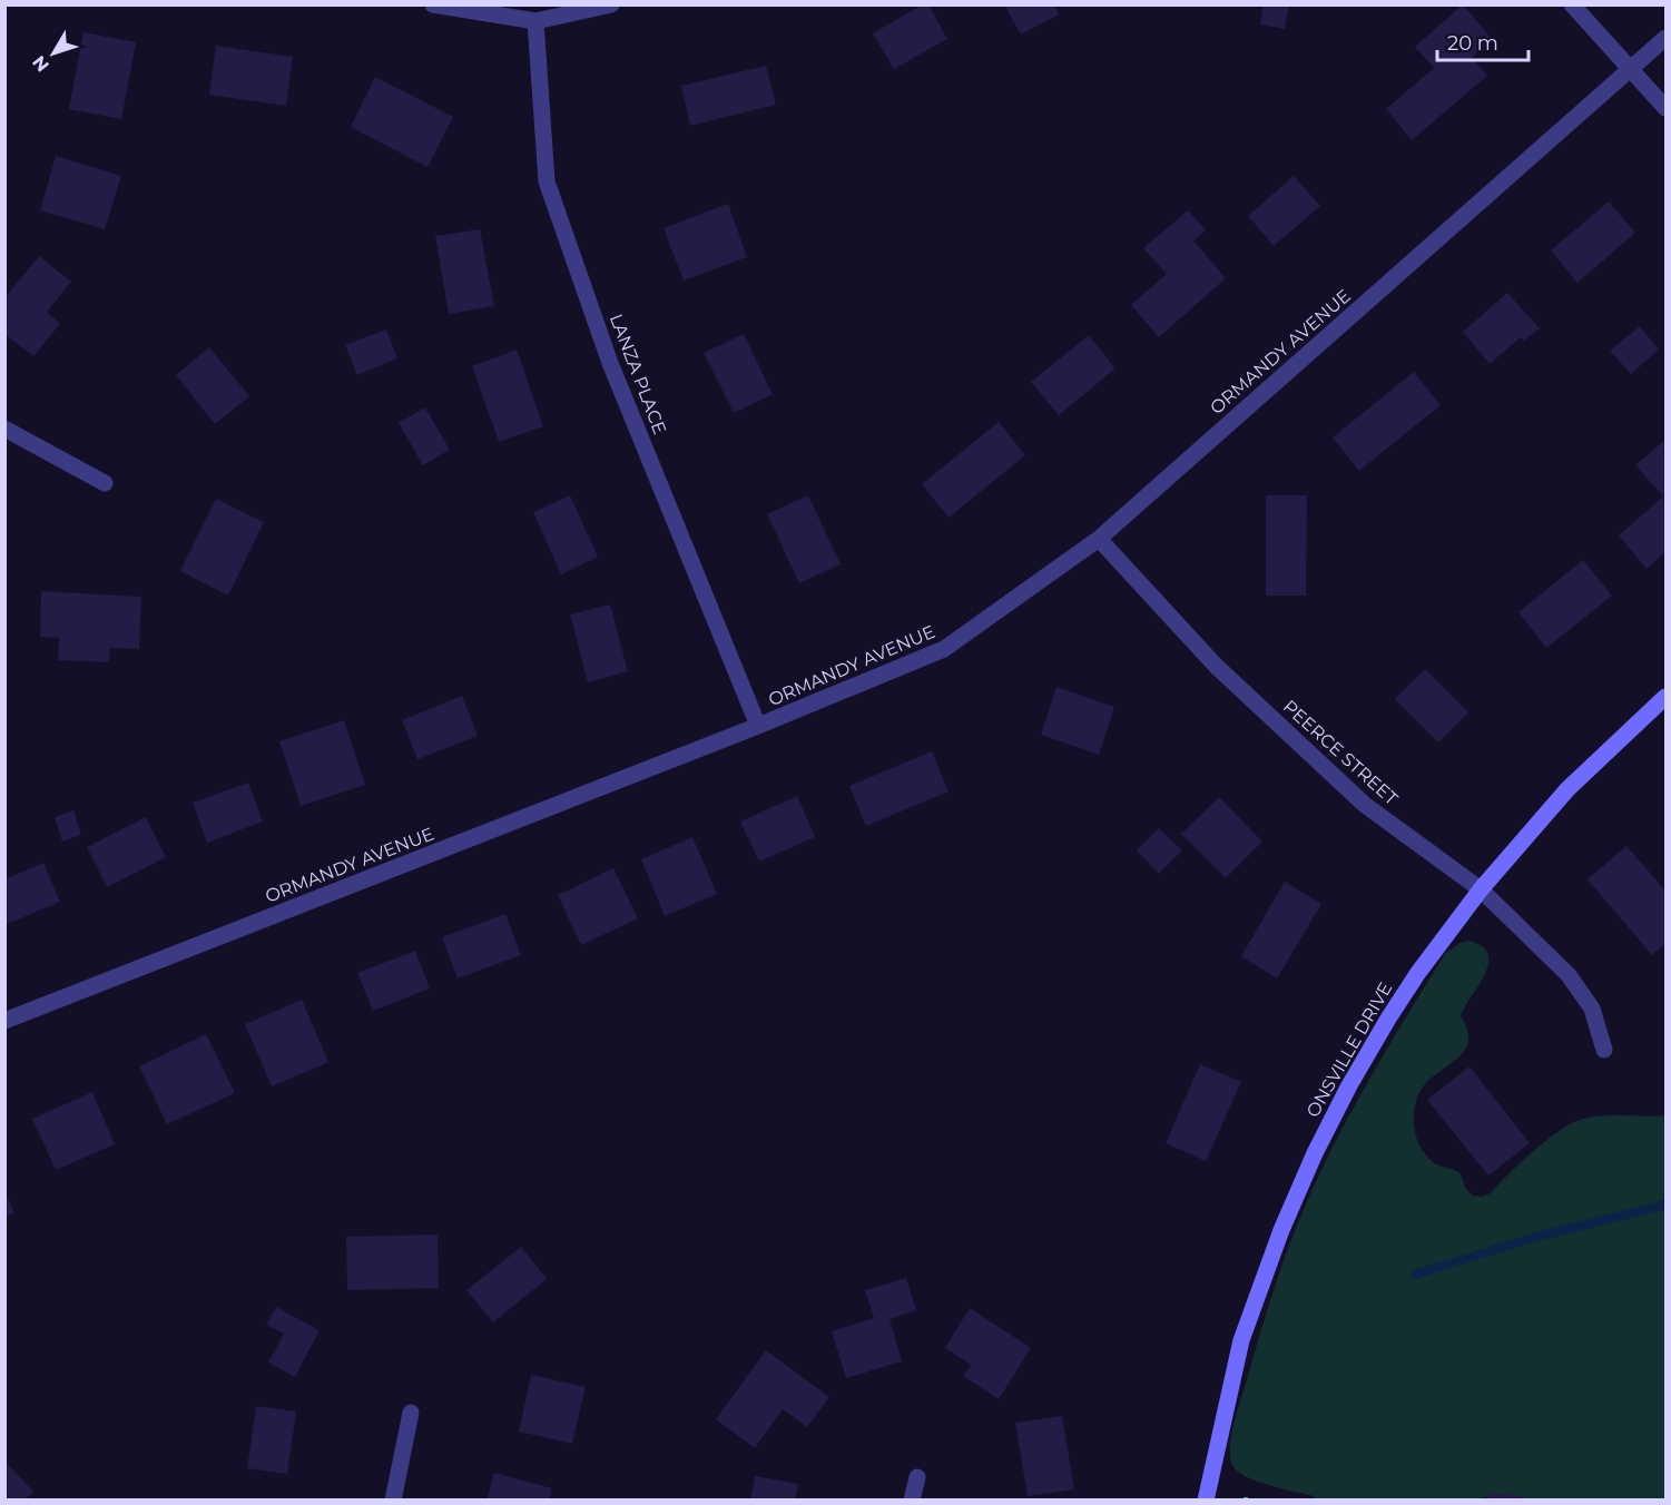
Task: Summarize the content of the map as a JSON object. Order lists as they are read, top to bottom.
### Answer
{
  "streets": {
    "street": [
      "ORMANDY AVENUE",
      "LANZA PLACE",
      "PEERCE STREET",
      "ONSVILLE DRIVE"
    ]
  },
  "crossings": [
    ["ORMANDY AVENUE", "LANZA PLACE"],
    ["ORMANDY AVENUE", "PEERCE STREET"],
    ["PEERCE STREET", "ONSVILLE DRIVE"]
  ],
  "scale_bar": "20 m",
  "north": "bottom left"
}
